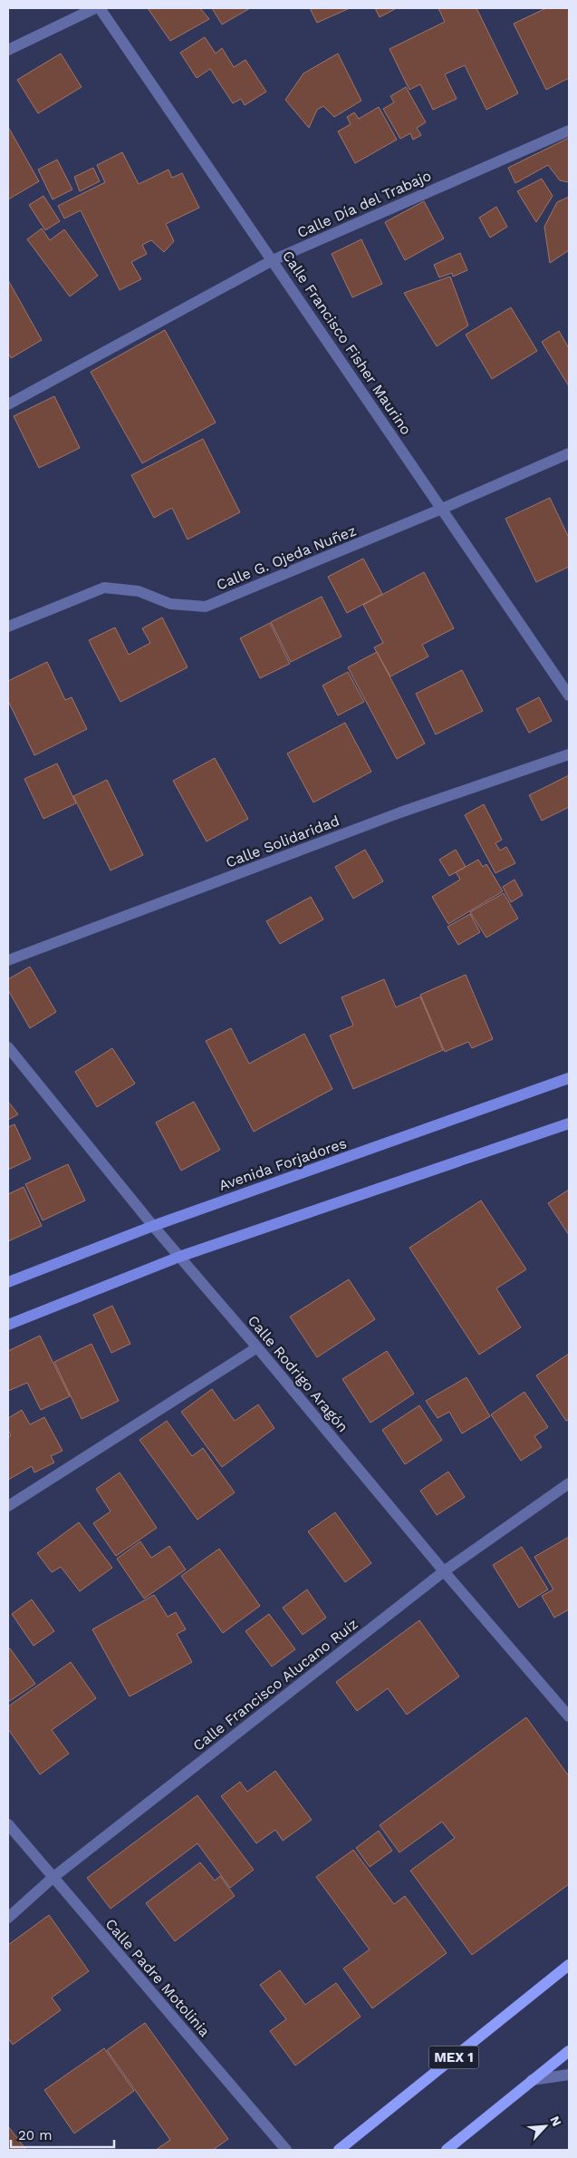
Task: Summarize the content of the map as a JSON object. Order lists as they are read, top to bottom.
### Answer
{
  "streets": {
    "main road": ["Avenida Forjadores", "MEX 1"],
    "street": [
      "Calle Día del Trabajo",
      "Calle Francisco Fisher Maurino",
      "Calle G. Ojeda Nuñez",
      "Calle Solidaridad",
      "Calle Rodrigo Aragón",
      "Calle Francisco Alucano Ruíz",
      "Calle Padre Motolinia"
    ]
  },
  "crossings": [
    ["Calle Día del Trabajo", "Calle Francisco Fisher Maurino"],
    ["Calle Francisco Fisher Maurino", "Calle G. Ojeda Nuñez"],
    ["Avenida Forjadores", "Calle Rodrigo Aragón"],
    ["Calle Rodrigo Aragón", "Calle Francisco Alucano Ruíz"],
    ["Calle Francisco Alucano Ruíz", "Calle Padre Motolinia"]
  ],
  "scale_bar": "20 m",
  "north": "top right"
}
